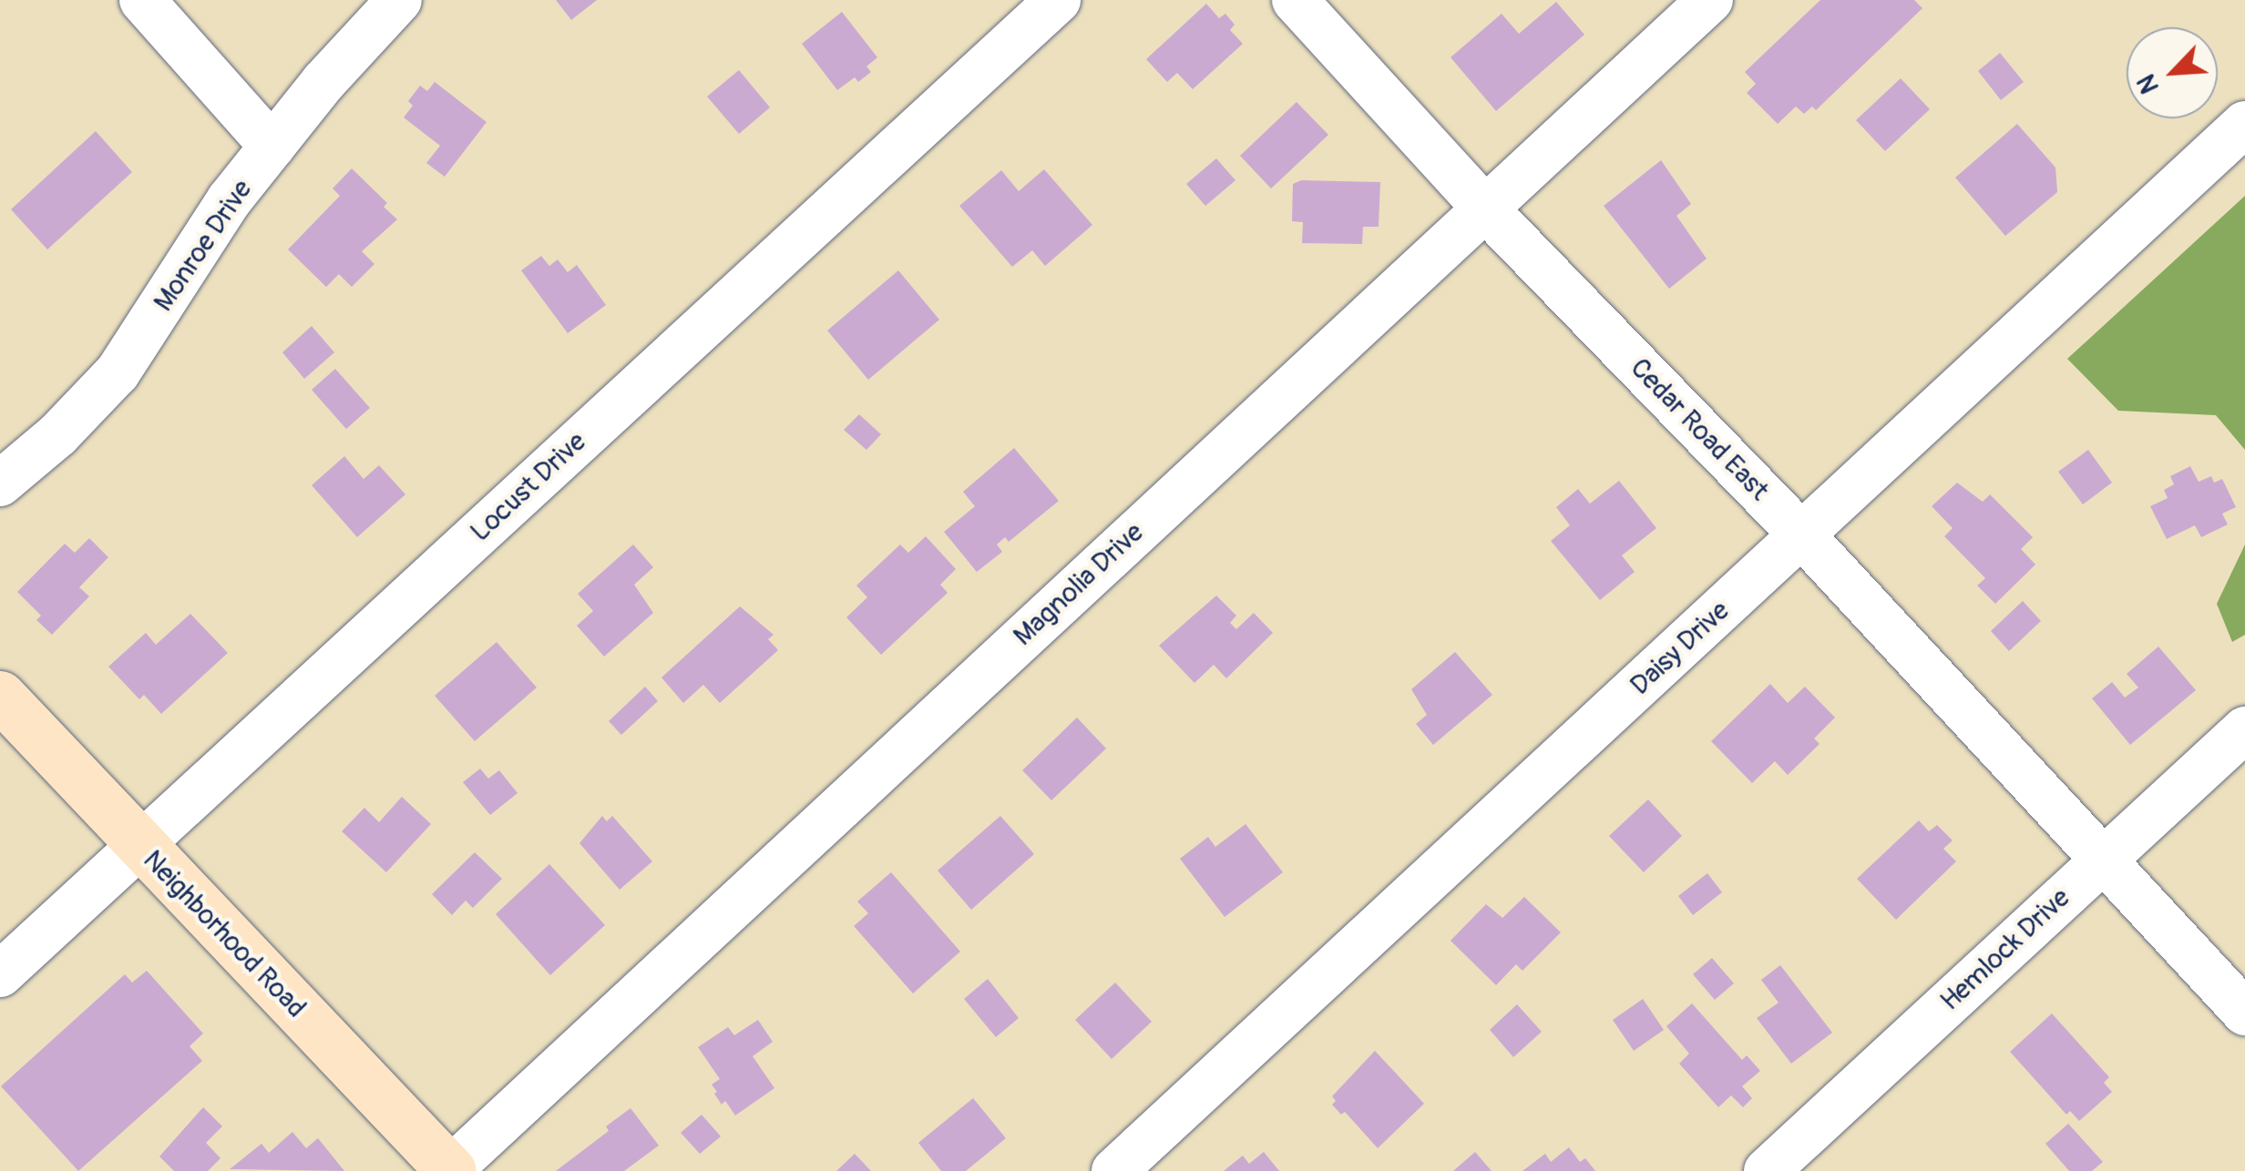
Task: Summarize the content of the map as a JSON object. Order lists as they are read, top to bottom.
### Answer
{
  "streets": {
    "street": [
      "Monroe Drive",
      "Cedar Road East",
      "Locust Drive",
      "Magnolia Drive",
      "Daisy Drive",
      "Neighborhood Road",
      "Hemlock Drive"
    ]
  },
  "crossings": [
    ["Cedar Road East", "Magnolia Drive"],
    ["Cedar Road East", "Daisy Drive"],
    ["Cedar Road East", "Hemlock Drive"],
    ["Locust Drive", "Neighborhood Road"],
    ["Magnolia Drive", "Neighborhood Road"]
  ],
  "north": "bottom left"
}
